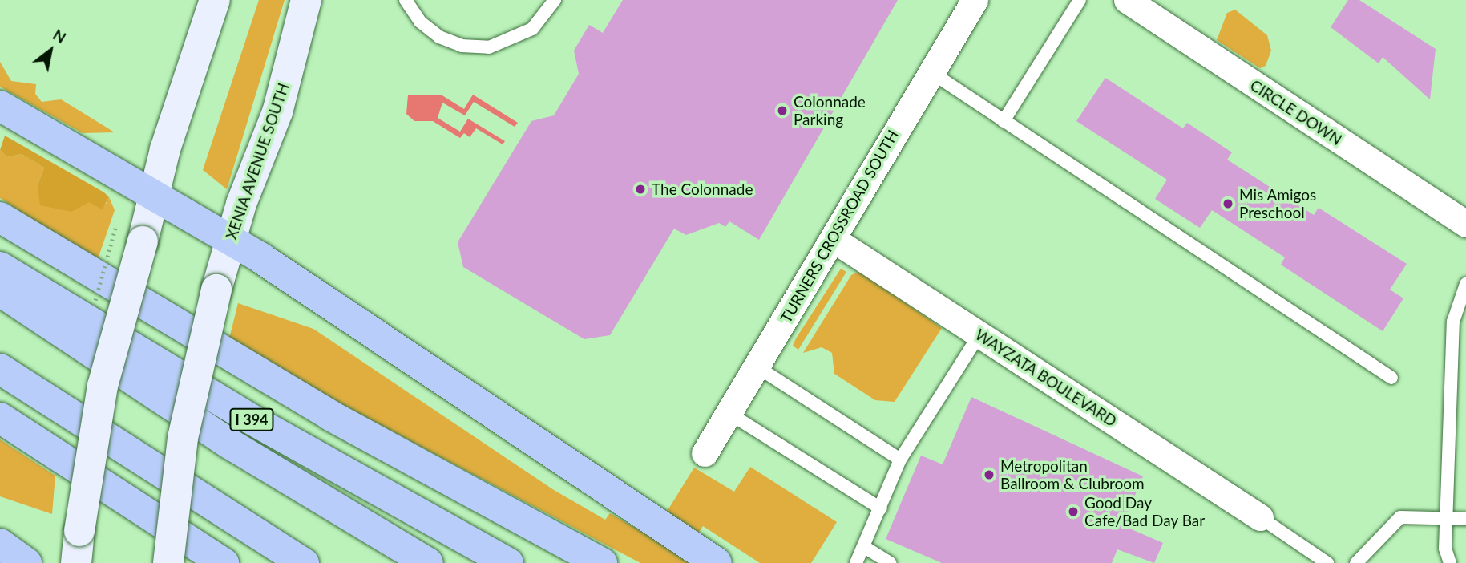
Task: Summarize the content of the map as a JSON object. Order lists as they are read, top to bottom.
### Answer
{
  "streets": {
    "highway": ["I 394"],
    "street": [
      "CIRCLE DOWN",
      "XENIA AVENUE SOUTH",
      "TURNERS CROSSROAD SOUTH",
      "WAYZATA BOULEVARD"
    ]
  },
  "crossings": [
    ["TURNERS CROSSROAD SOUTH", "WAYZATA BOULEVARD"]
  ],
  "places": [
    "Colonnade Parking",
    "The Colonnade",
    "Mis Amigos Preschool",
    "Metropolitan Ballroom & Clubroom",
    "Good Day Cafe/Bad Day Bar"
  ],
  "north": "top right"
}
